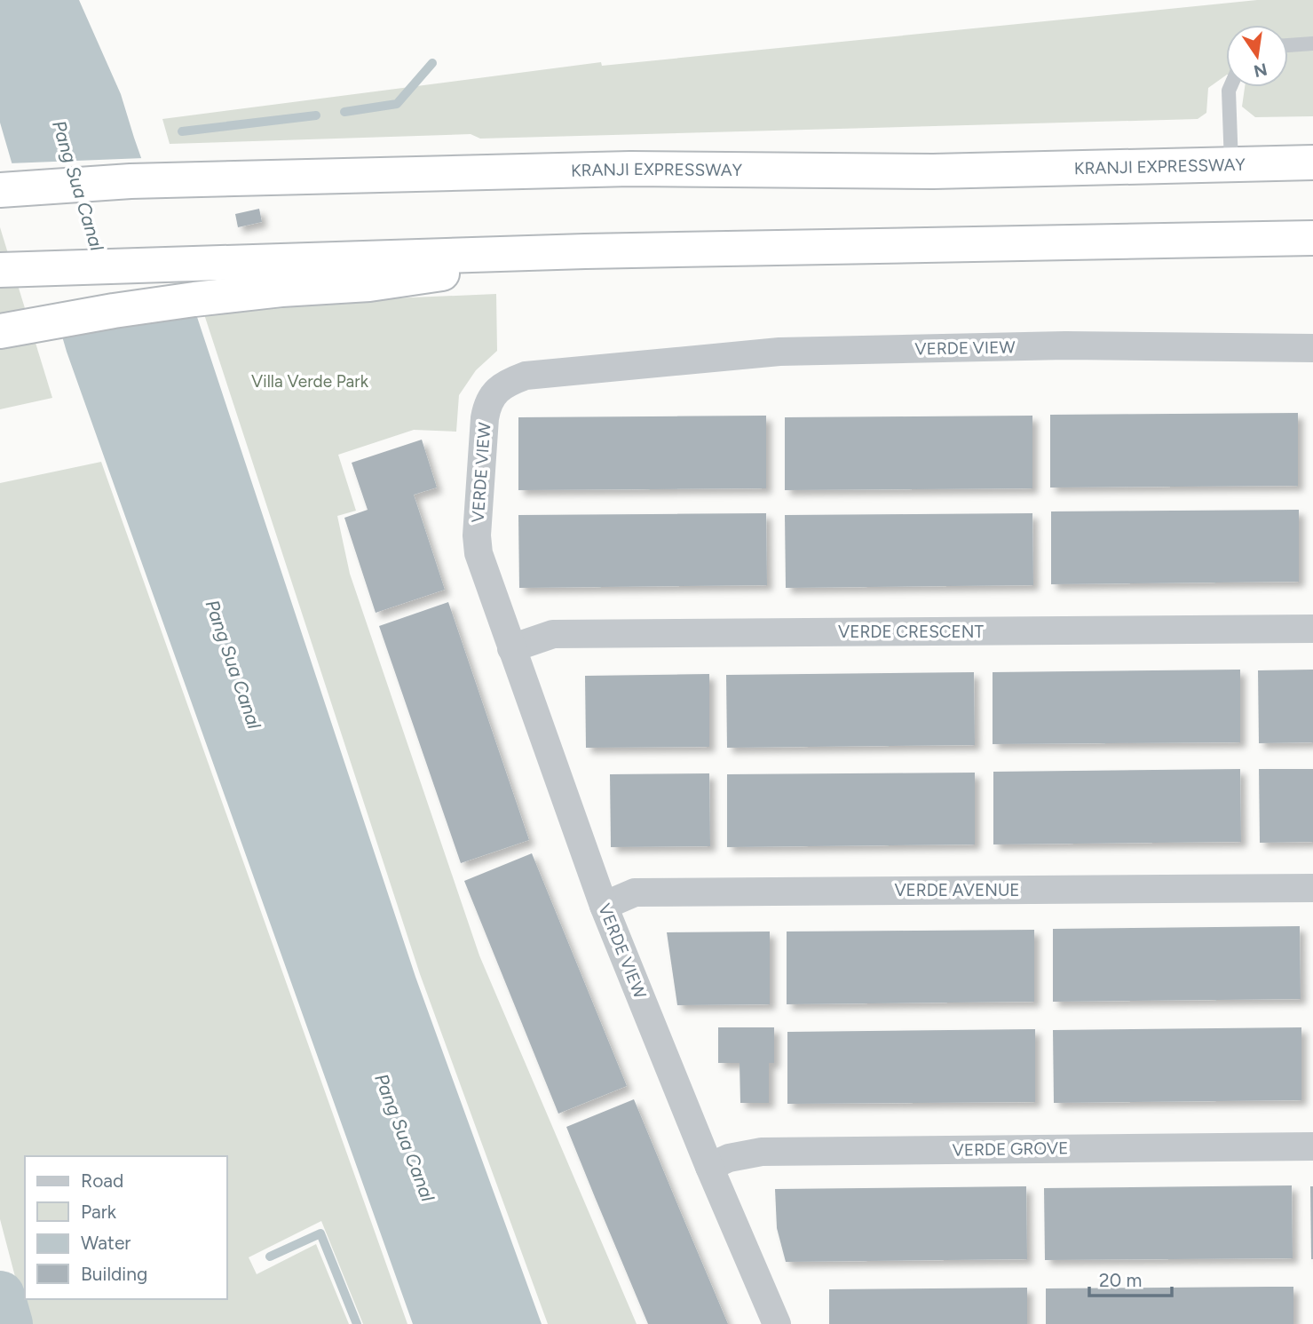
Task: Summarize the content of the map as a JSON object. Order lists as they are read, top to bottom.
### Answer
{
  "streets": {
    "highway": ["KRANJI EXPRESSWAY"],
    "street": [
      "VERDE VIEW",
      "VERDE CRESCENT",
      "VERDE AVENUE",
      "VERDE GROVE"
    ]
  },
  "crossings": [
    ["VERDE VIEW", "VERDE CRESCENT"],
    ["VERDE VIEW", "VERDE AVENUE"],
    ["VERDE VIEW", "VERDE GROVE"]
  ],
  "water": ["Pang Sua Canal"],
  "parks": ["Villa Verde Park"],
  "legend": [
    "Road",
    "Park",
    "Water",
    "Building"
  ],
  "scale_bar": "20 m",
  "north": "bottom"
}
